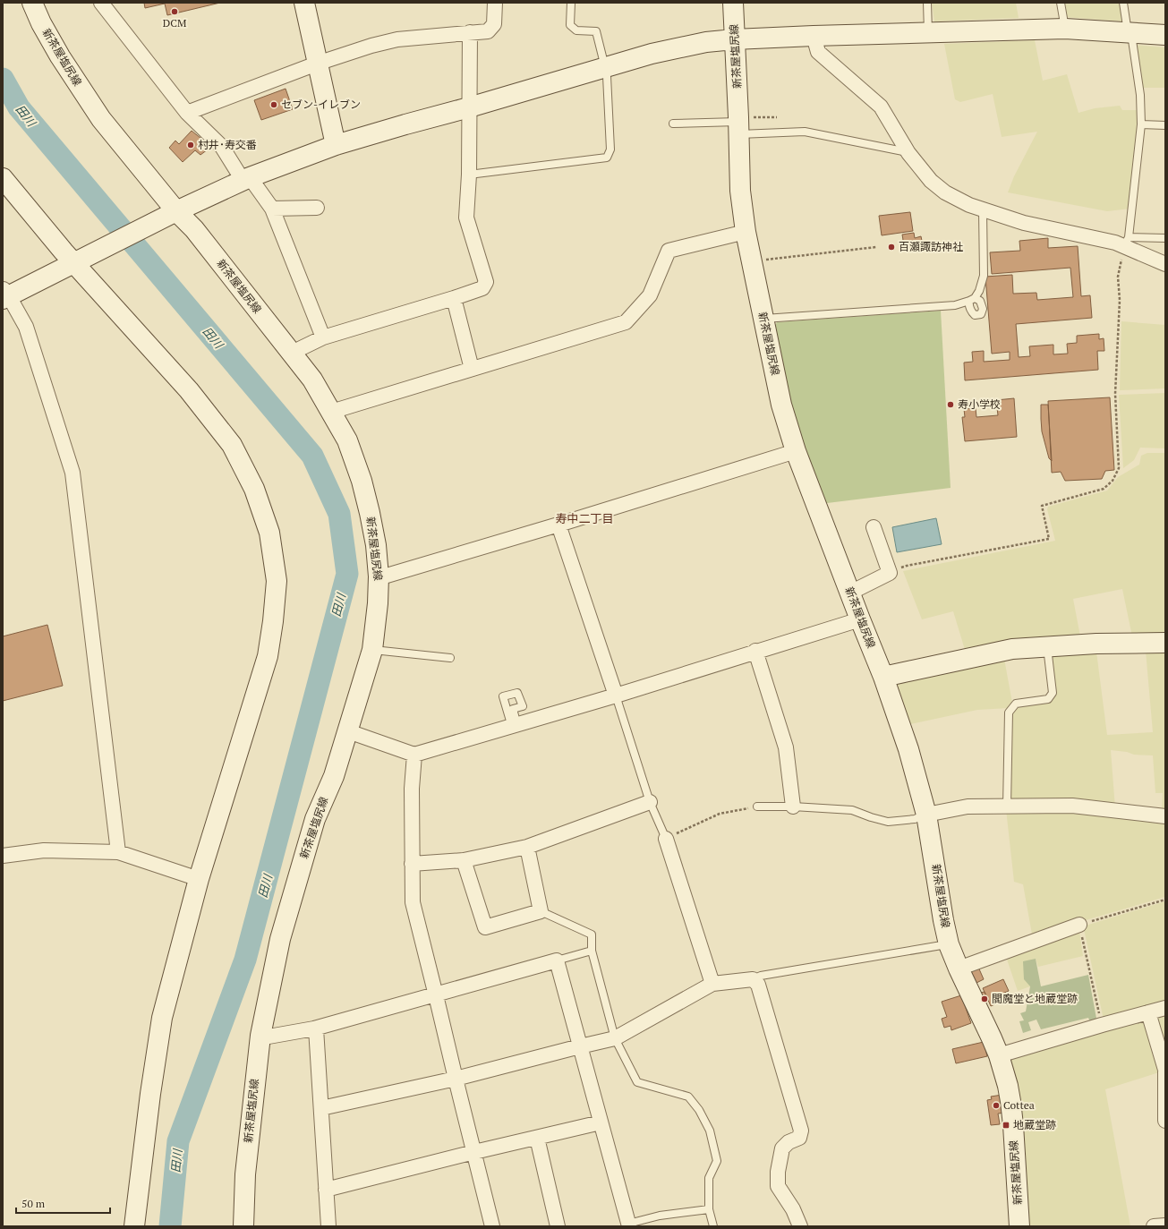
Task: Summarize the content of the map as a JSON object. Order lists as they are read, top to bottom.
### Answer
{
  "streets": {
    "street": ["新茶屋塩尻線"]
  },
  "districts": ["寿中二丁目"],
  "water": ["田川"],
  "places": {
    "other": [
      "DCM",
      "セブン-イレブン",
      "村井･寿交番",
      "百瀬諏訪神社",
      "寿小学校",
      "閻魔堂と地蔵堂跡",
      "Cottea"
    ],
    "transit": ["地蔵堂跡"]
  },
  "scale_bar": "50 m"
}
